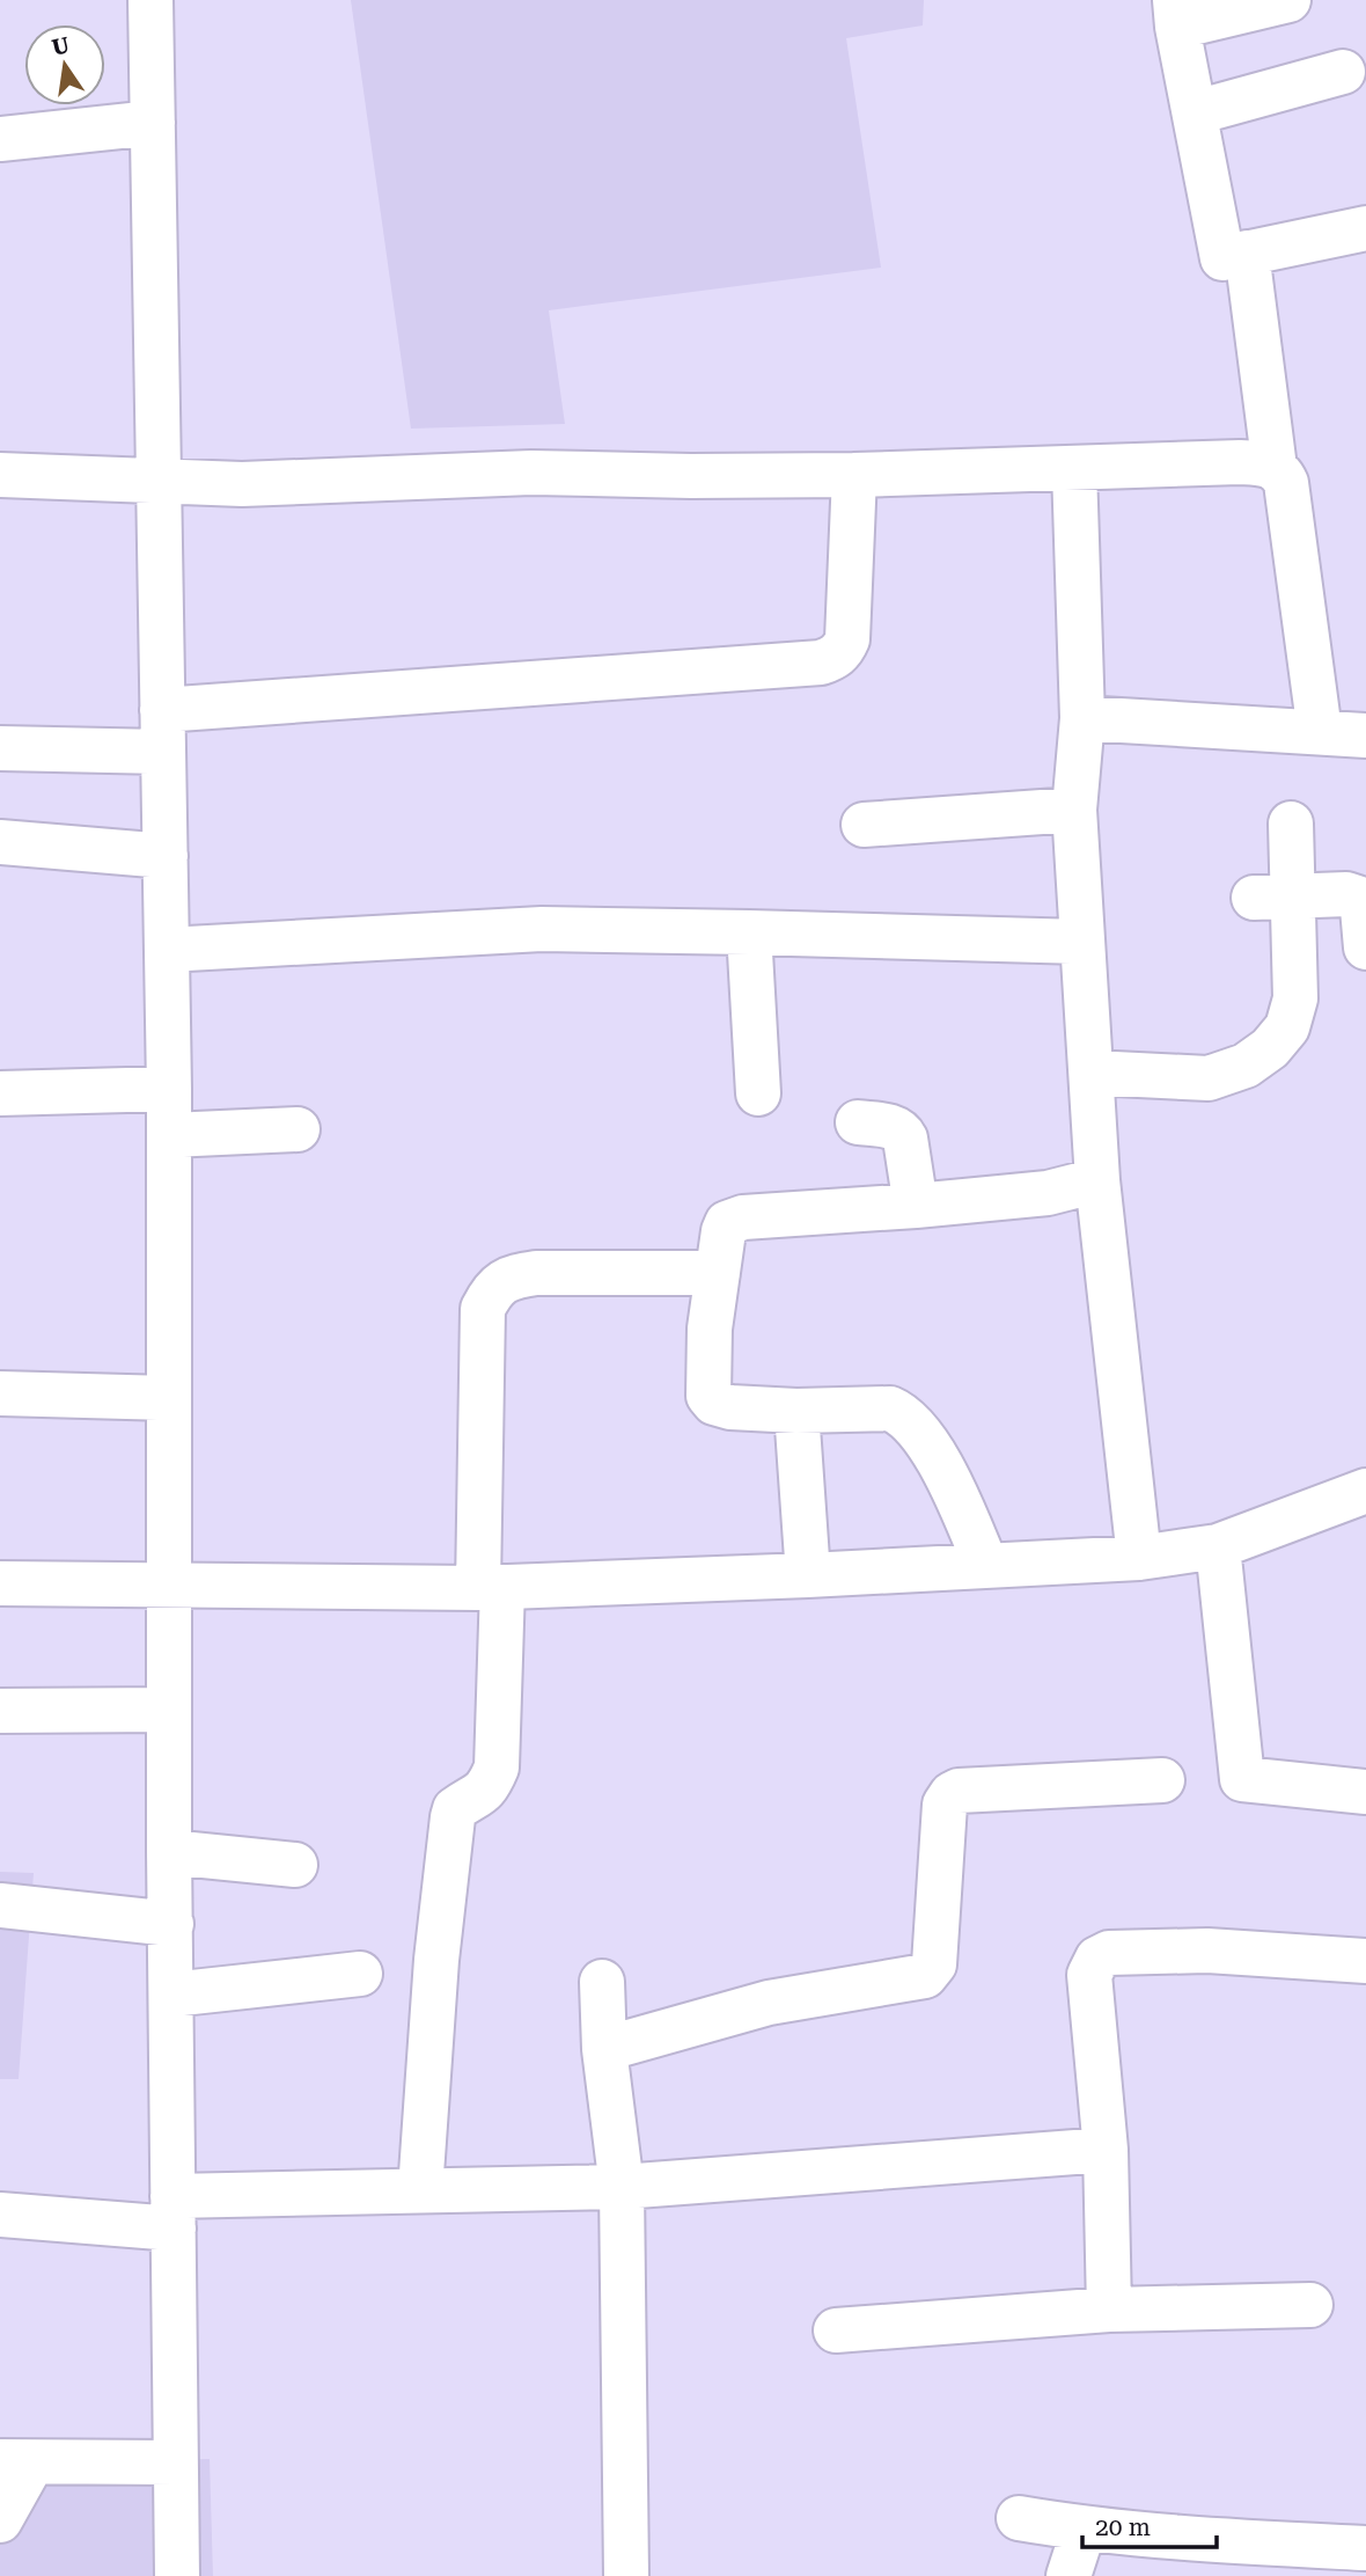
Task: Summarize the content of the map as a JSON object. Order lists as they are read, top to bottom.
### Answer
{
  "scale_bar": "20 m",
  "north": "top"
}
